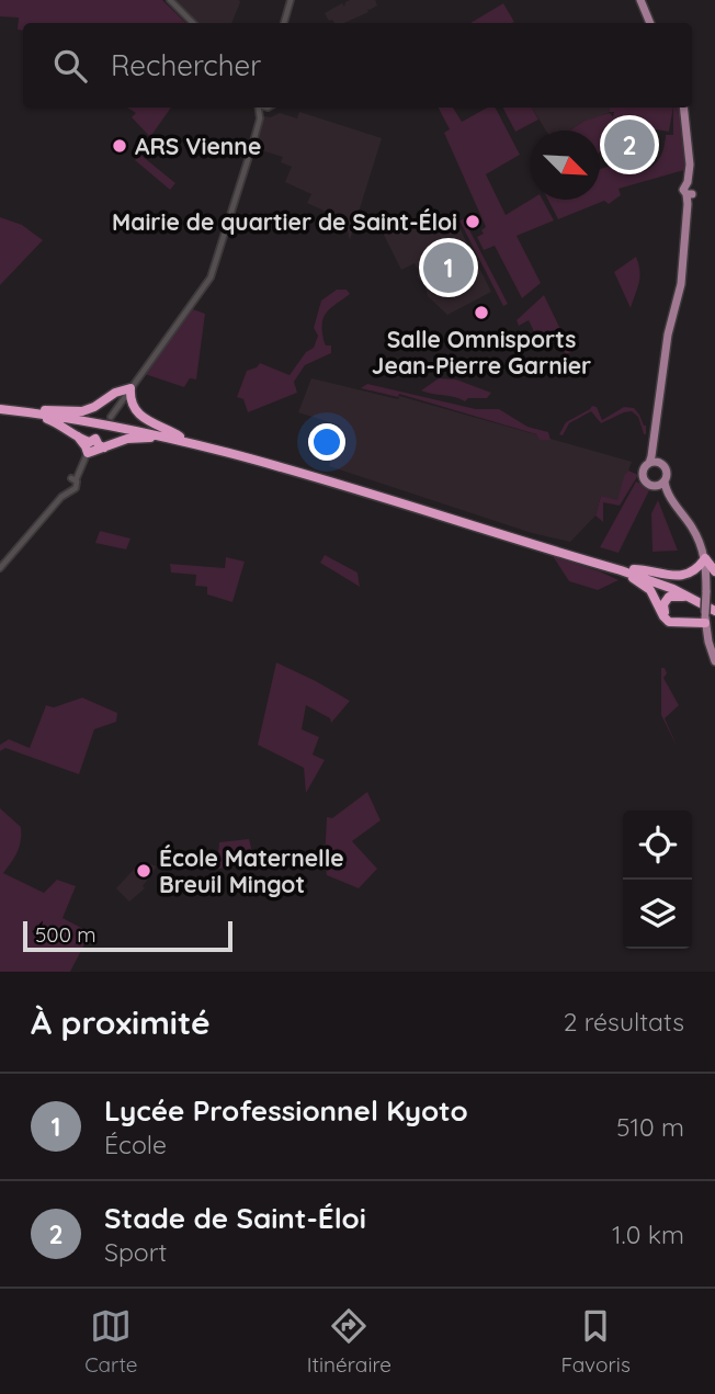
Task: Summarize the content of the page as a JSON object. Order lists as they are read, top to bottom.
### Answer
{
  "places": [
    "ARS Vienne",
    "Mairie de quartier de Saint-Éloi",
    "Salle Omnisports Jean-Pierre Garnier",
    "École Maternelle Breuil Mingot"
  ],
  "scale_bar": "500 m",
  "north": "bottom right",
  "page": {
    "search": "Rechercher",
    "pins": ["2", "1"],
    "scale": "500 m",
    "heading": ["À proximité", "2 résultats"],
    "list": [
      {
        "mark": "1",
        "name": "Lycée Professionnel Kyoto",
        "note": "École",
        "value": "510 m"
      },
      {
        "mark": "2",
        "name": "Stade de Saint-Éloi",
        "note": "Sport",
        "value": "1.0 km"
      }
    ],
    "nav": ["Carte", "Itinéraire", "Favoris"]
  }
}
